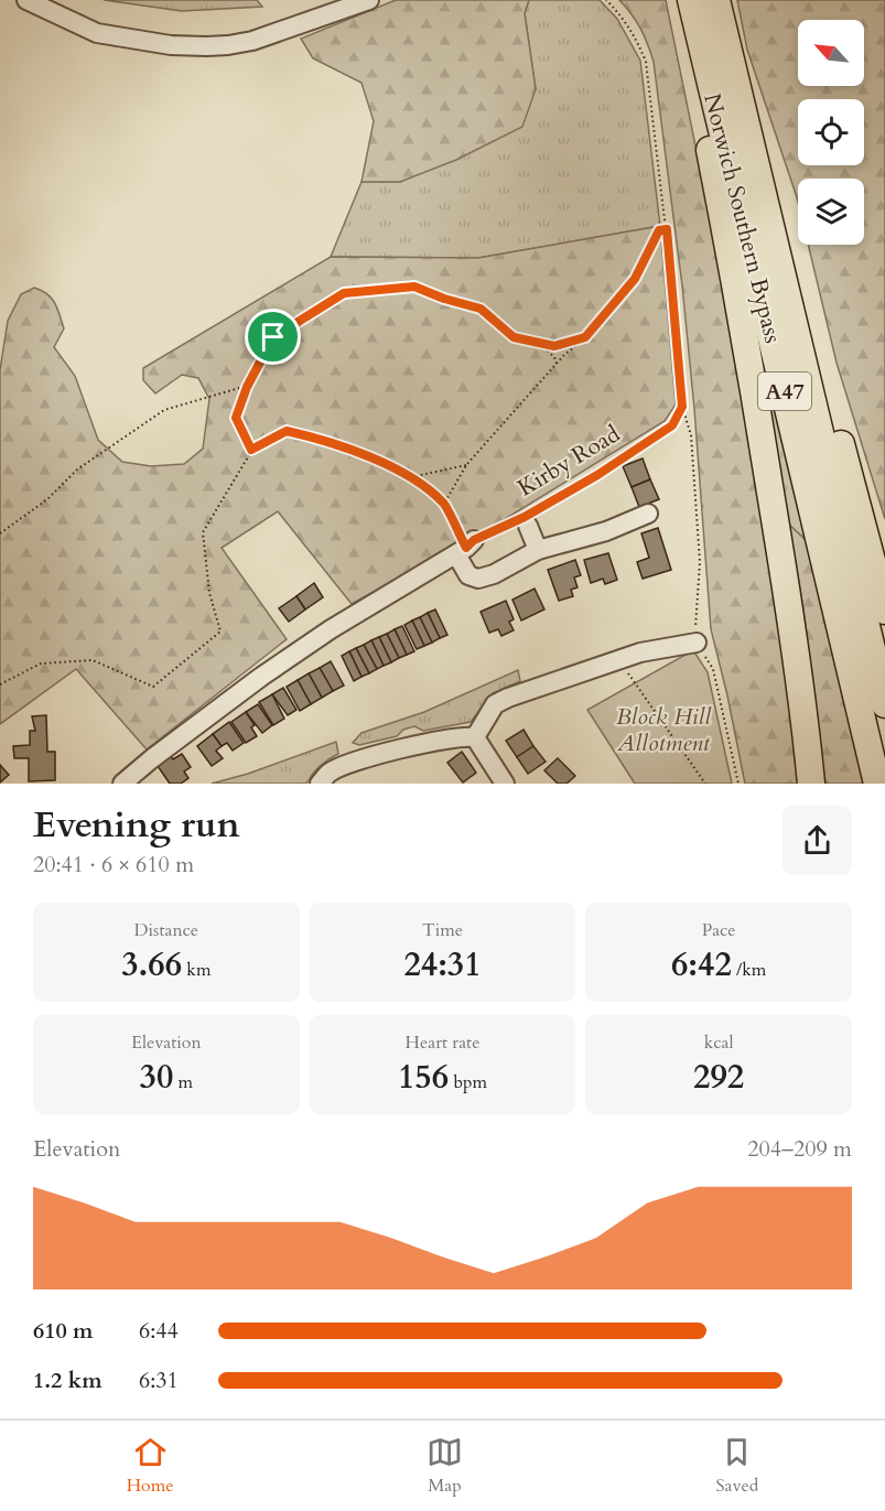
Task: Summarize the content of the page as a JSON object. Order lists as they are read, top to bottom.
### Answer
{
  "streets": {
    "highway": ["Norwich Southern Bypass", "A47"],
    "path": ["Kirby Road"]
  },
  "crossings": [
    ["Norwich Southern Bypass", "A47"]
  ],
  "parks": ["Block Hill Allotment"],
  "north": "top left",
  "page": {
    "heading": ["Evening run", "20:41 · 6 × 610 m"],
    "stats": [
      ["Distance", "3.66 km"],
      ["Time", "24:31"],
      ["Pace", "6:42 /km"],
      ["Elevation", "30 m"],
      ["Heart rate", "156 bpm"],
      ["kcal", "292"]
    ],
    "chart": ["Elevation", "204–209 m"],
    "list": [
      {
        "name": "610 m",
        "note": "6:44"
      },
      {
        "name": "1.2 km",
        "note": "6:31"
      }
    ],
    "tabs": ["Home", "Map", "Saved"]
  }
}
